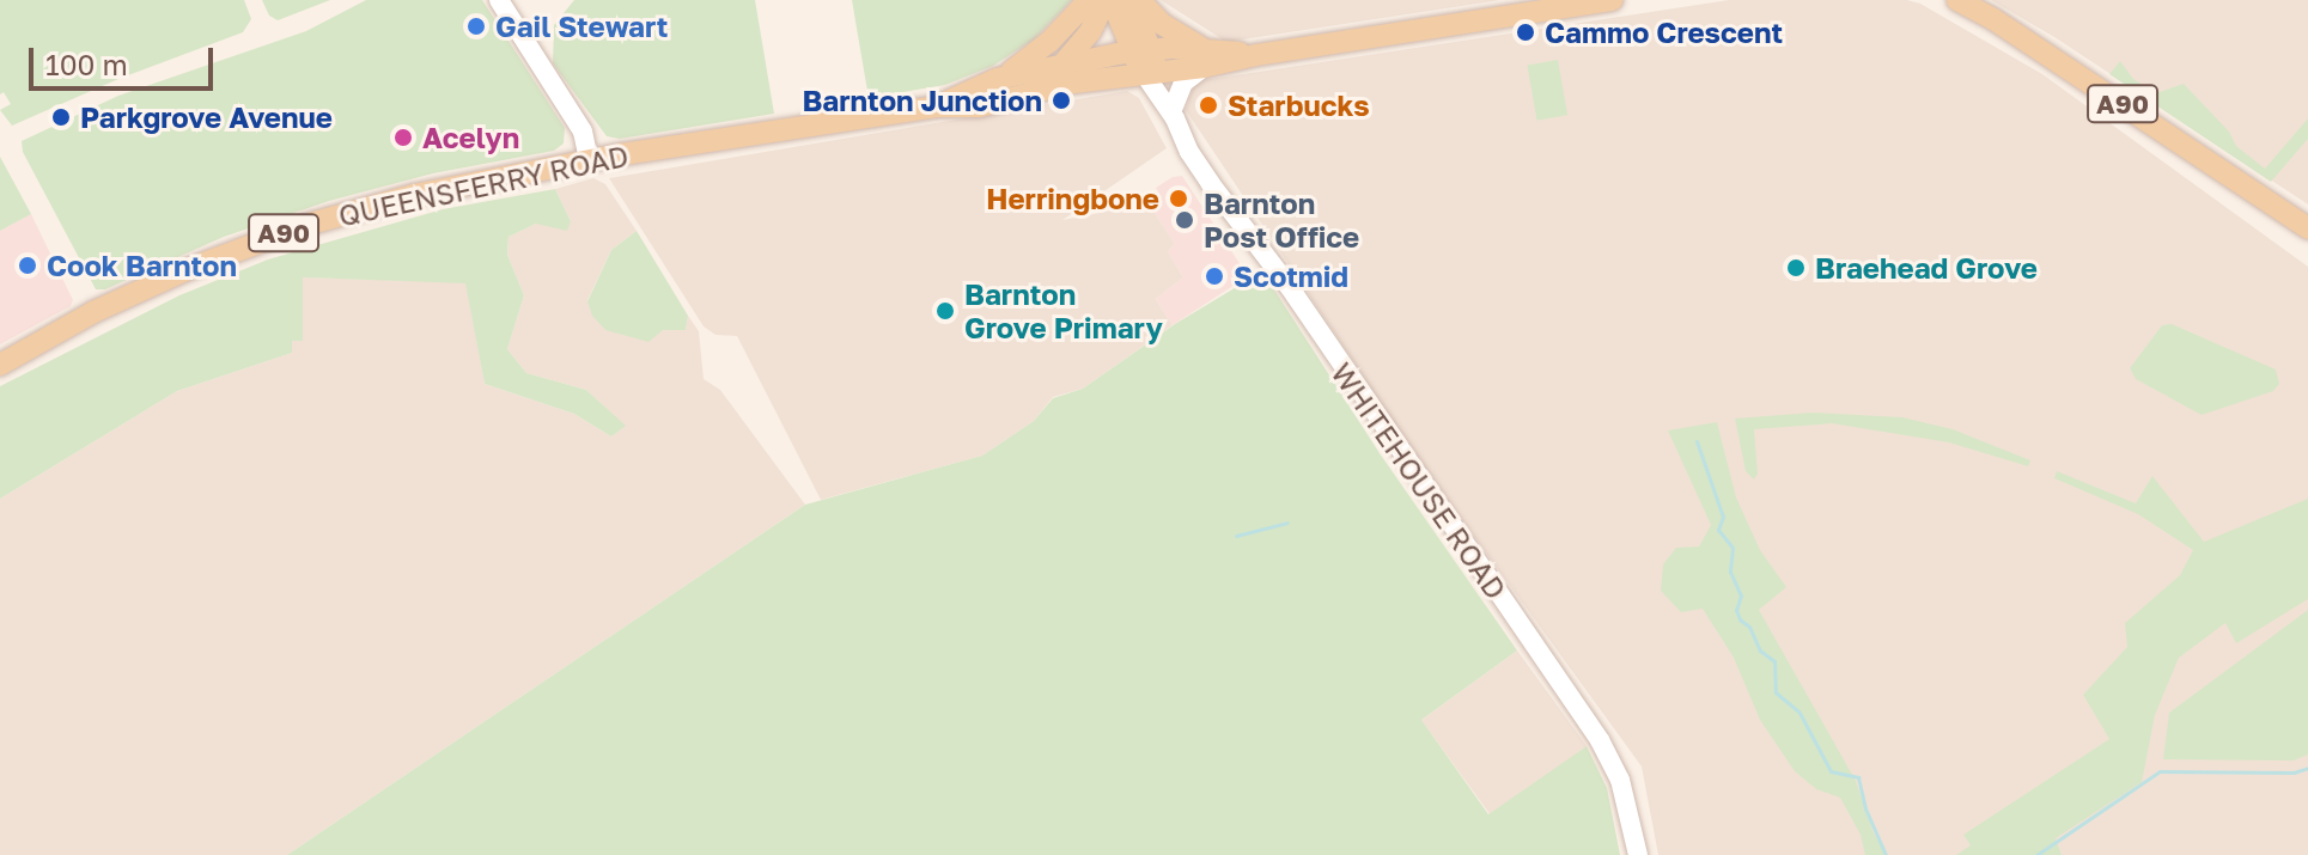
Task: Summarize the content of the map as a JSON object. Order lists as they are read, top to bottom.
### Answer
{
  "streets": {
    "main road": ["A90", "QUEENSFERRY ROAD"],
    "street": ["WHITEHOUSE ROAD"]
  },
  "crossings": [
    ["QUEENSFERRY ROAD", "WHITEHOUSE ROAD"]
  ],
  "places": [
    "Gail Stewart",
    "Cammo Crescent",
    "Barnton Junction",
    "Starbucks",
    "Parkgrove Avenue",
    "Acelyn",
    "Herringbone",
    "Barnton Post Office",
    "Cook Barnton",
    "Braehead Grove",
    "Scotmid",
    "Barnton Grove Primary"
  ],
  "scale_bar": "100 m"
}
